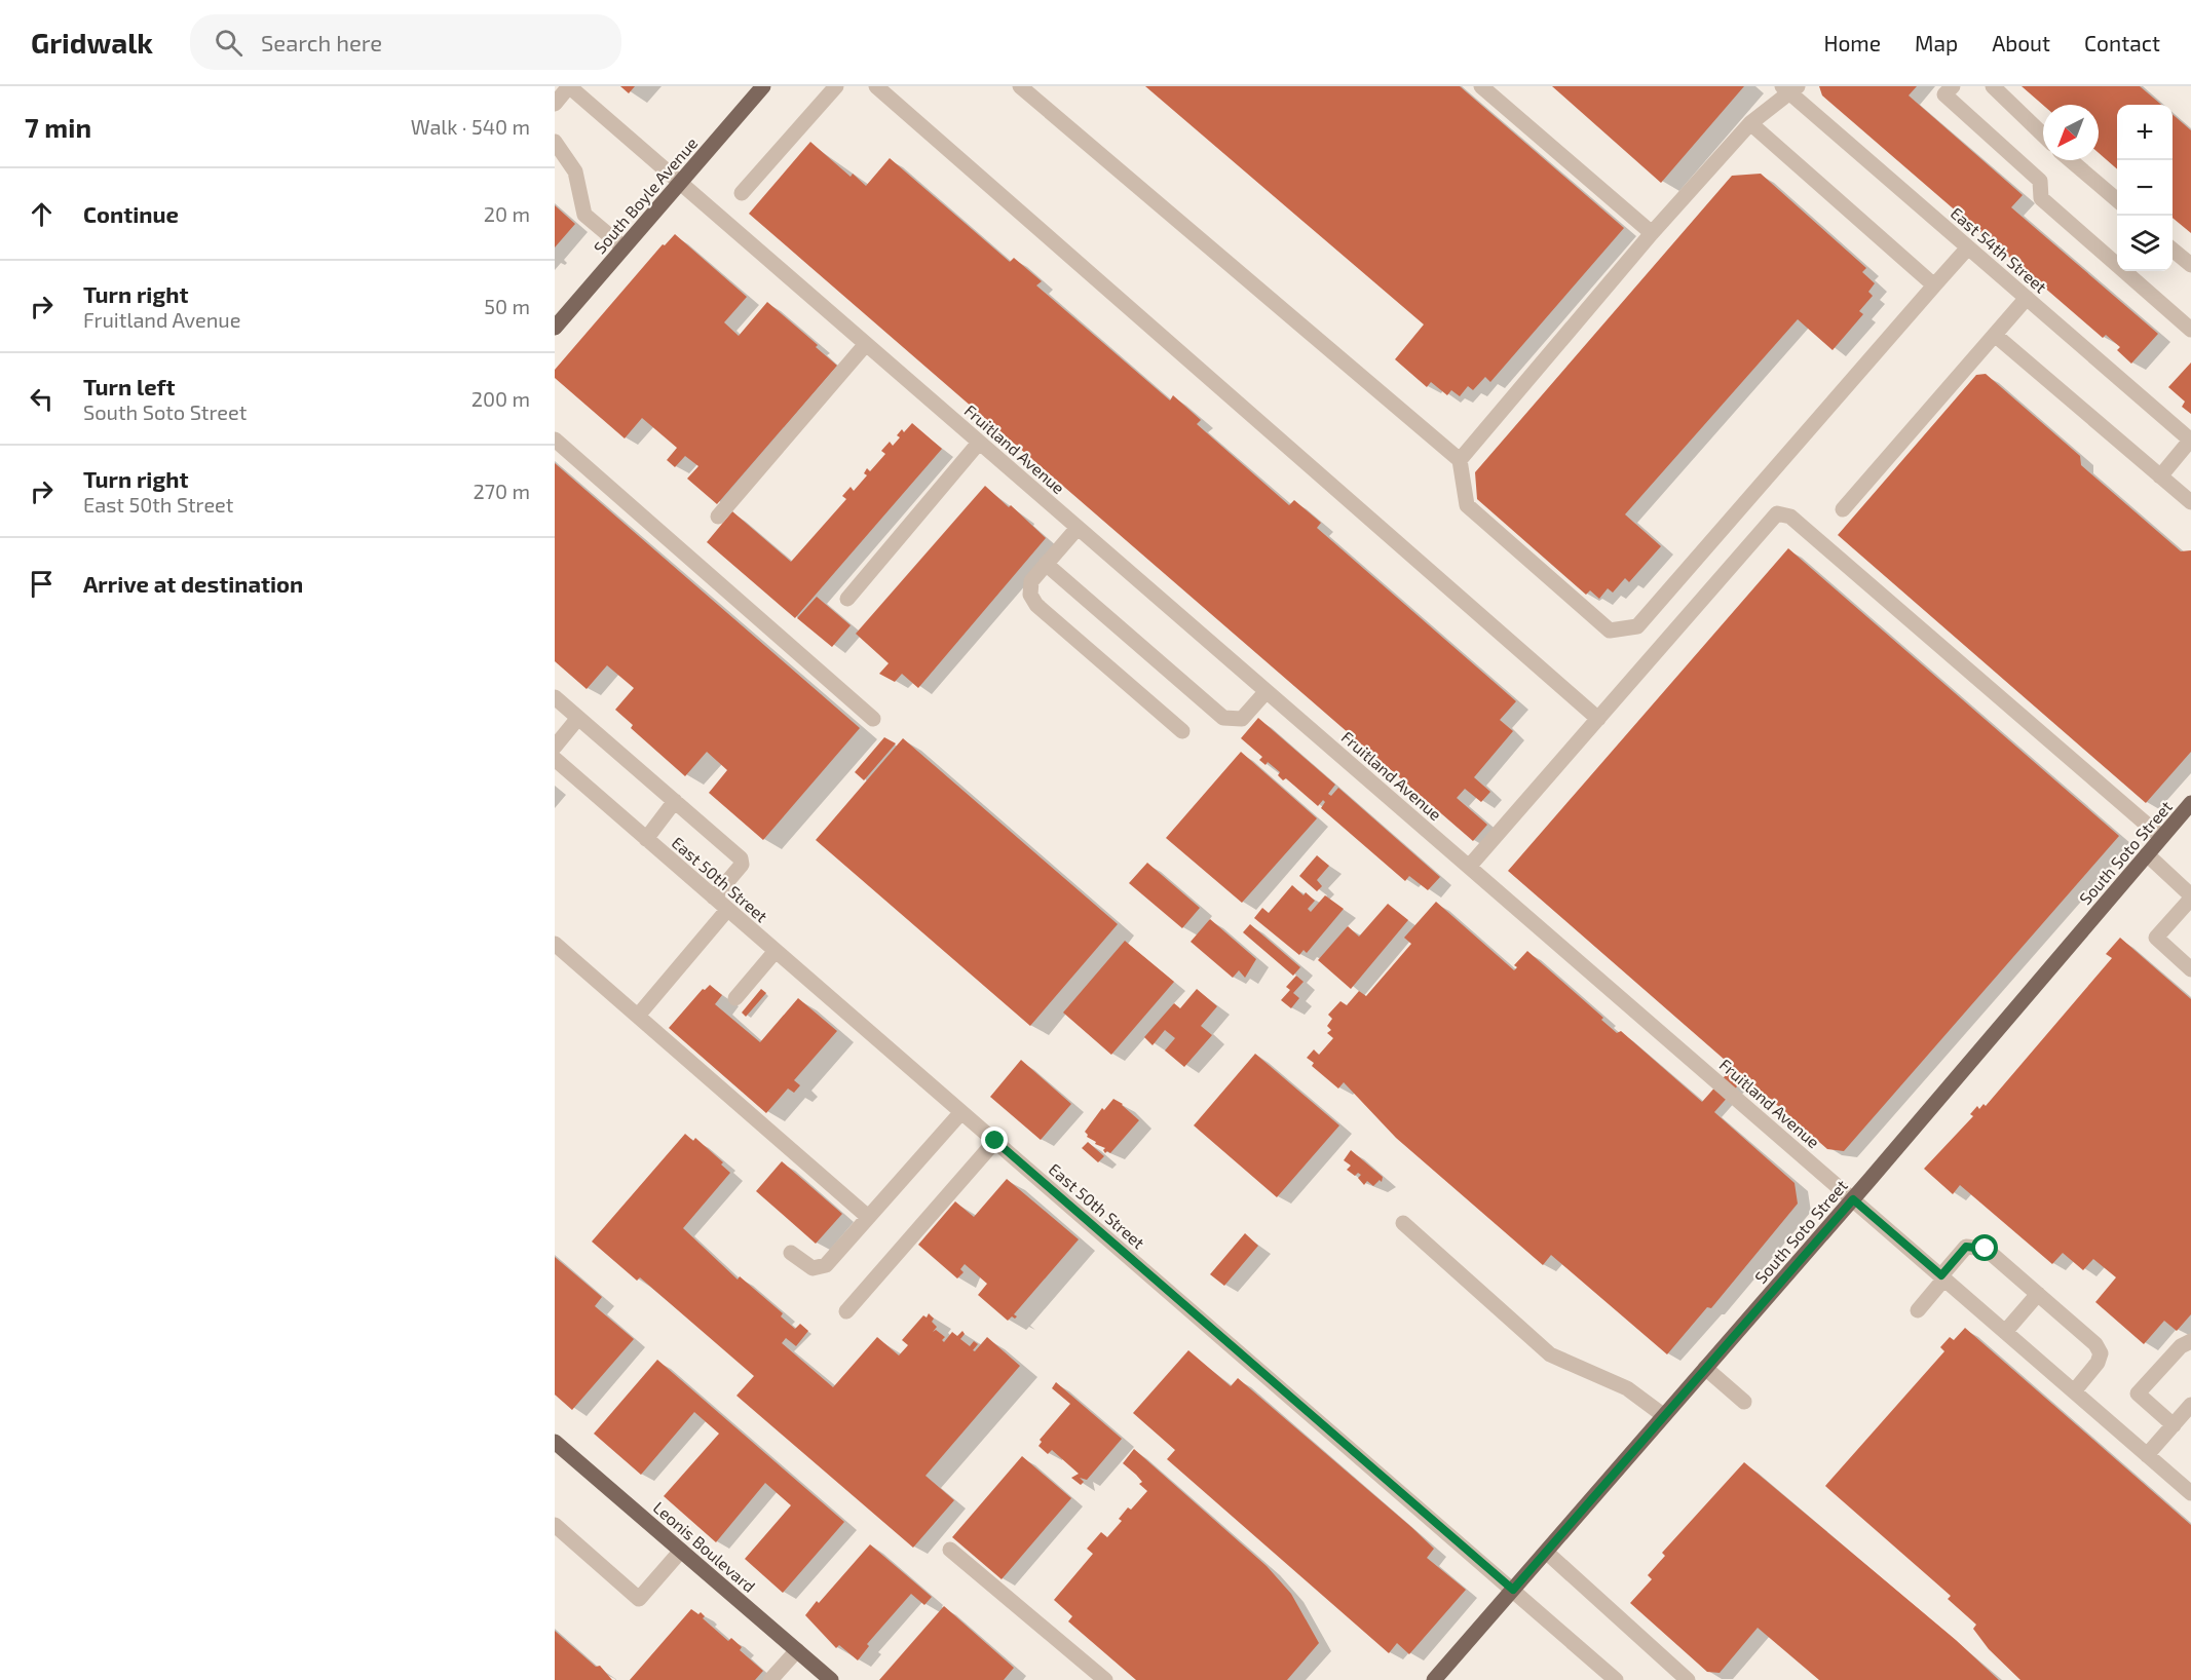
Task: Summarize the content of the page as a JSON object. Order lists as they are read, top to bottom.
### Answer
{
  "streets": {
    "main road": ["South Boyle Avenue", "South Soto Street", "Leonis Boulevard"],
    "street": ["East 54th Street", "Fruitland Avenue", "East 50th Street"]
  },
  "crossings": [
    ["South Boyle Avenue", "Fruitland Avenue"],
    ["Fruitland Avenue", "South Soto Street"],
    ["South Soto Street", "East 50th Street"]
  ],
  "north": "bottom left",
  "page": {
    "header": "Gridwalk",
    "search": "Search here",
    "nav": [
      "Home",
      "Map",
      "About",
      "Contact"
    ],
    "heading": ["7 min", "Walk · 540 m"],
    "map_buttons": ["+", "−"],
    "list": [
      ["Continue", "20 m"],
      ["Turn right", "Fruitland Avenue", "50 m"],
      ["Turn left", "South Soto Street", "200 m"],
      ["Turn right", "East 50th Street", "270 m"],
      "Arrive at destination"
    ]
  }
}
